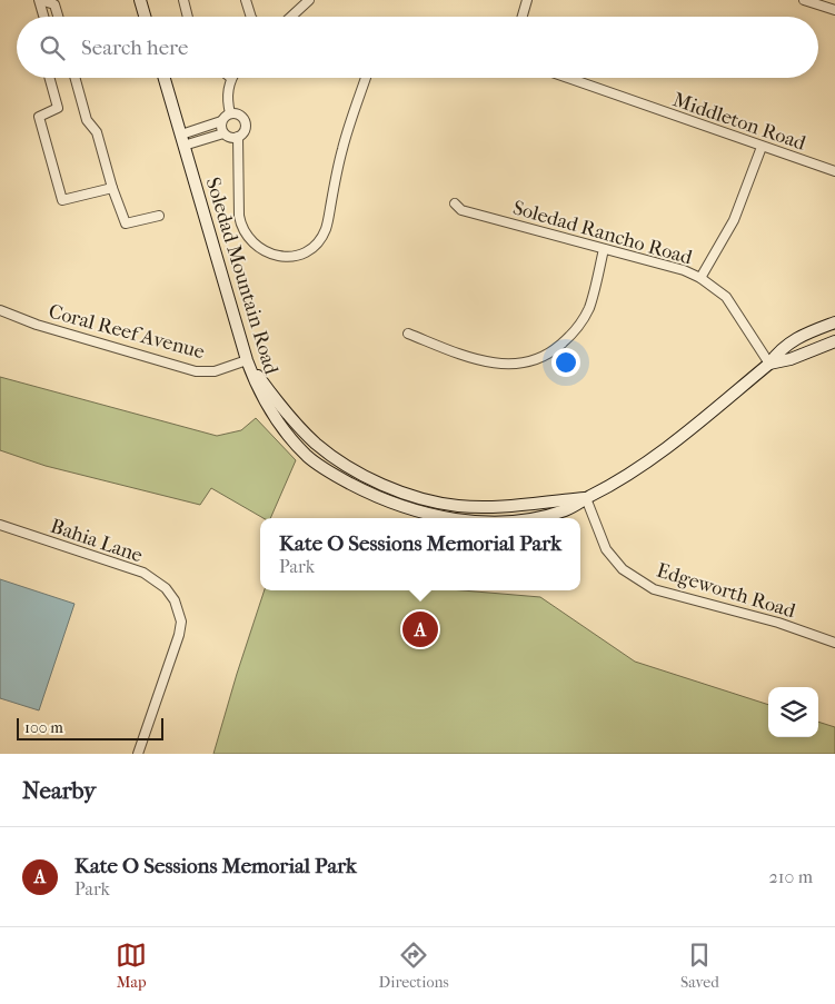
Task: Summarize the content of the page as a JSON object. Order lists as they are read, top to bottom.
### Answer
{
  "streets": {
    "main road": ["Soledad Mountain Road"],
    "street": [
      "Middleton Road",
      "Soledad Rancho Road",
      "Coral Reef Avenue",
      "Bahia Lane",
      "Edgeworth Road"
    ]
  },
  "crossings": [
    ["Soledad Rancho Road", "Soledad Mountain Road"],
    ["Soledad Mountain Road", "Coral Reef Avenue"],
    ["Soledad Mountain Road", "Edgeworth Road"]
  ],
  "scale_bar": "100 m",
  "page": {
    "search": "Search here",
    "popup": ["Kate O Sessions Memorial Park", "Park"],
    "pins": "A",
    "scale": "100 m",
    "heading": "Nearby",
    "list": [
      {
        "mark": "A",
        "name": "Kate O Sessions Memorial Park",
        "note": "Park",
        "value": "210 m"
      }
    ],
    "nav": ["Map", "Directions", "Saved"]
  }
}
